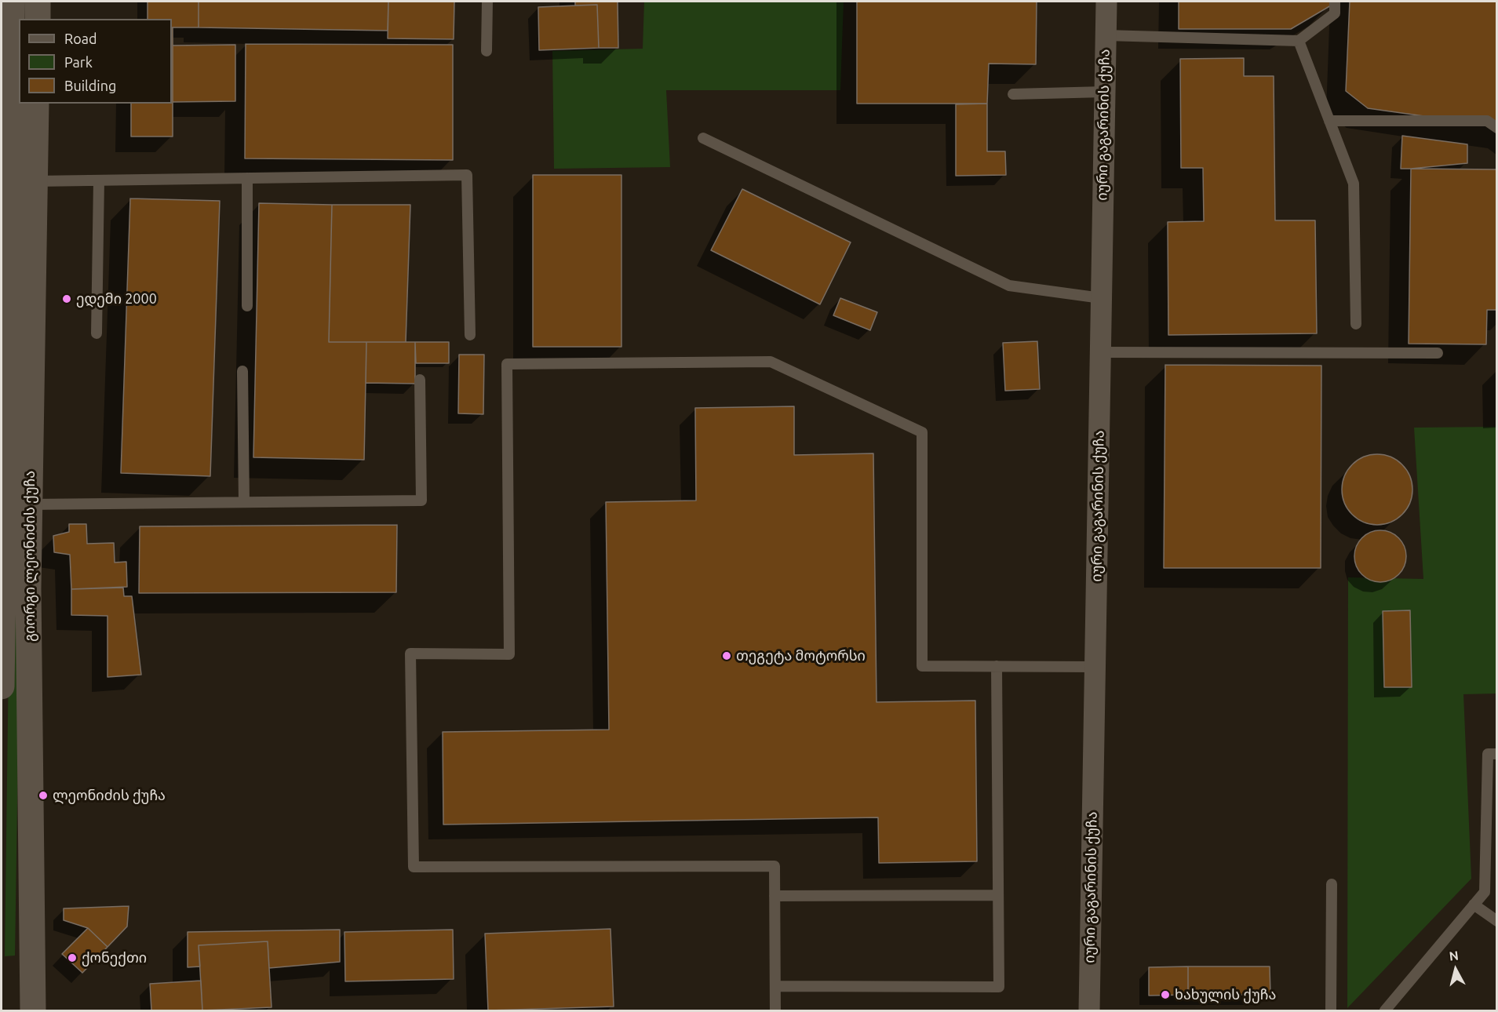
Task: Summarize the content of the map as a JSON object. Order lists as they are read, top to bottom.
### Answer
{
  "streets": {
    "main road": ["გიორგი ლეონიძის ქუჩა"],
    "street": ["იური გაგარინის ქუჩა"]
  },
  "places": [
    "ედემი 2000",
    "თეგეტა მოტორსი",
    "ლეონიძის ქუჩა",
    "ქონექთი",
    "ხახულის ქუჩა"
  ],
  "legend": ["Road", "Park", "Building"],
  "north": "top"
}
